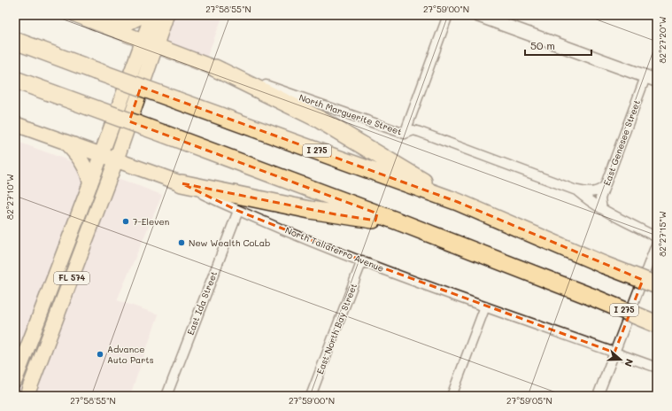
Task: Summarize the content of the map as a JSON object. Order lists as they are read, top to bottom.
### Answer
{
  "streets": {
    "highway": ["I 275"],
    "main road": ["North Marguerite Street", "North Taliaferro Avenue", "FL 574"],
    "street": ["East Genesee Street", "East Ida Street", "East North Bay Street"]
  },
  "crossings": [
    ["North Marguerite Street", "East Genesee Street"],
    ["North Marguerite Street", "FL 574"],
    ["North Taliaferro Avenue", "FL 574"],
    ["North Taliaferro Avenue", "East Ida Street"],
    ["North Taliaferro Avenue", "East North Bay Street"]
  ],
  "places": ["7-Eleven", "New Wealth CoLab", "Advance Auto Parts"],
  "scale_bar": "50 m",
  "north": "right",
  "coordinates": [
    "27°58'55\"N",
    "27°59'00\"N",
    "82°27'20\"W",
    "82°27'10\"W",
    "82°27'15\"W",
    "27°59'05\"N"
  ]
}
